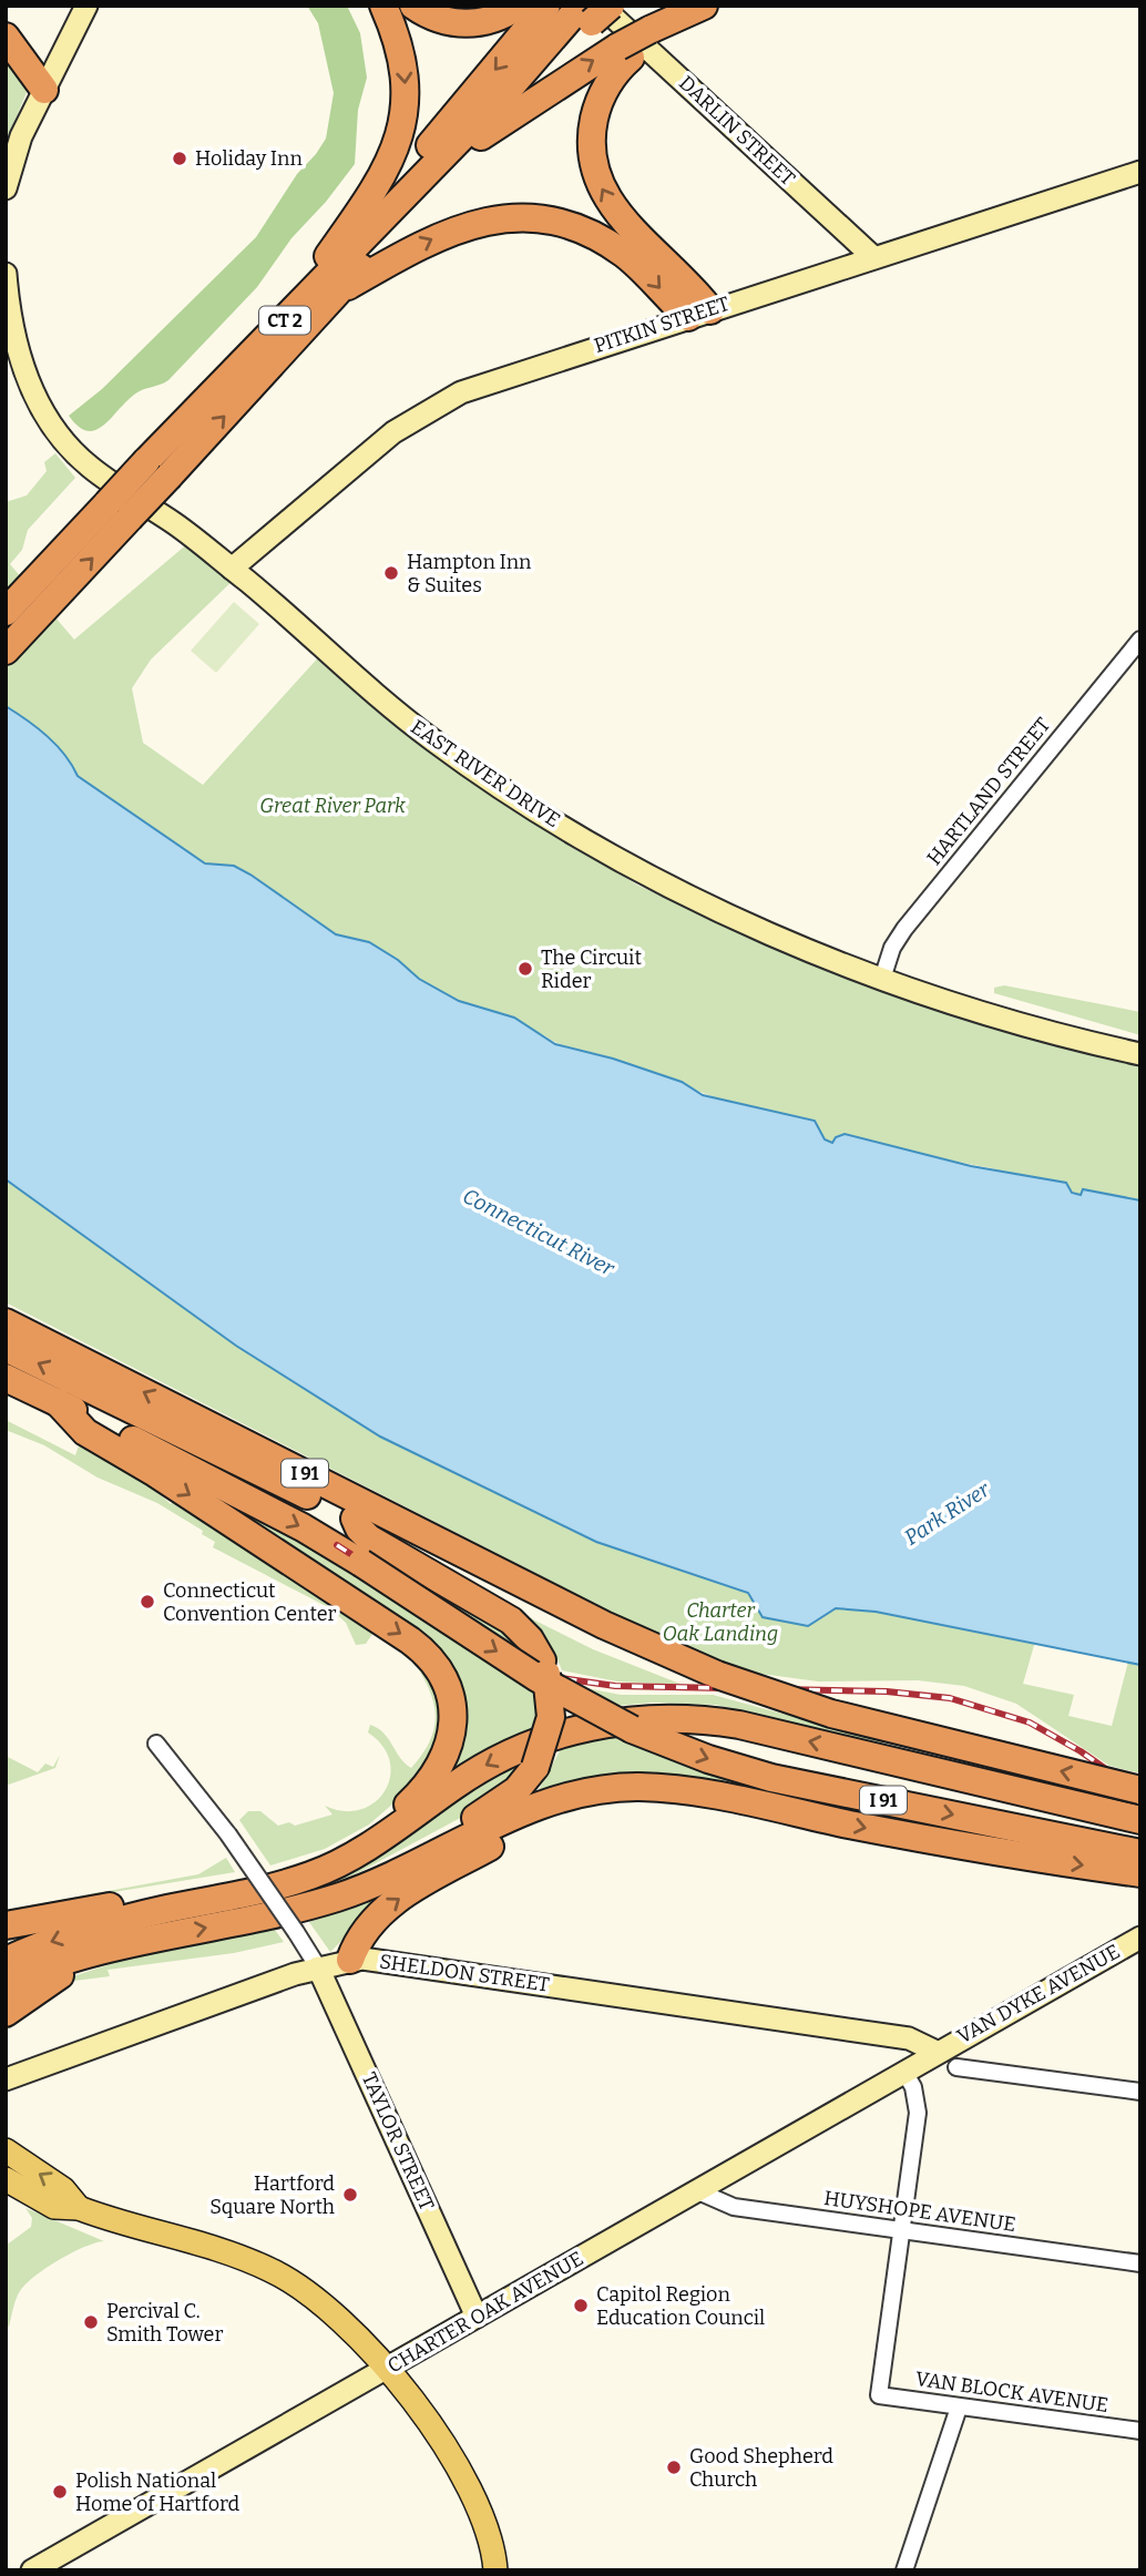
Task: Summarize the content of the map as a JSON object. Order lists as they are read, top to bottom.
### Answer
{
  "streets": {
    "highway": ["CT 2", "I 91"],
    "street": [
      "DARLIN STREET",
      "PITKIN STREET",
      "EAST RIVER DRIVE",
      "HARTLAND STREET",
      "SHELDON STREET",
      "VAN DYKE AVENUE",
      "TAYLOR STREET",
      "HUYSHOPE AVENUE",
      "CHARTER OAK AVENUE",
      "VAN BLOCK AVENUE"
    ]
  },
  "crossings": [
    ["DARLIN STREET", "CT 2"],
    ["DARLIN STREET", "PITKIN STREET"],
    ["PITKIN STREET", "EAST RIVER DRIVE"],
    ["EAST RIVER DRIVE", "HARTLAND STREET"],
    ["SHELDON STREET", "VAN DYKE AVENUE"],
    ["SHELDON STREET", "TAYLOR STREET"],
    ["SHELDON STREET", "CHARTER OAK AVENUE"],
    ["VAN DYKE AVENUE", "CHARTER OAK AVENUE"],
    ["TAYLOR STREET", "CHARTER OAK AVENUE"],
    ["HUYSHOPE AVENUE", "CHARTER OAK AVENUE"],
    ["HUYSHOPE AVENUE", "VAN BLOCK AVENUE"]
  ],
  "water": ["Connecticut River", "Park River"],
  "parks": ["Great River Park", "Charter Oak Landing"],
  "places": [
    "Holiday Inn",
    "Hampton Inn & Suites",
    "The Circuit Rider",
    "Connecticut Convention Center",
    "Hartford Square North",
    "Capitol Region Education Council",
    "Percival C. Smith Tower",
    "Good Shepherd Church",
    "Polish National Home of Hartford"
  ]
}
